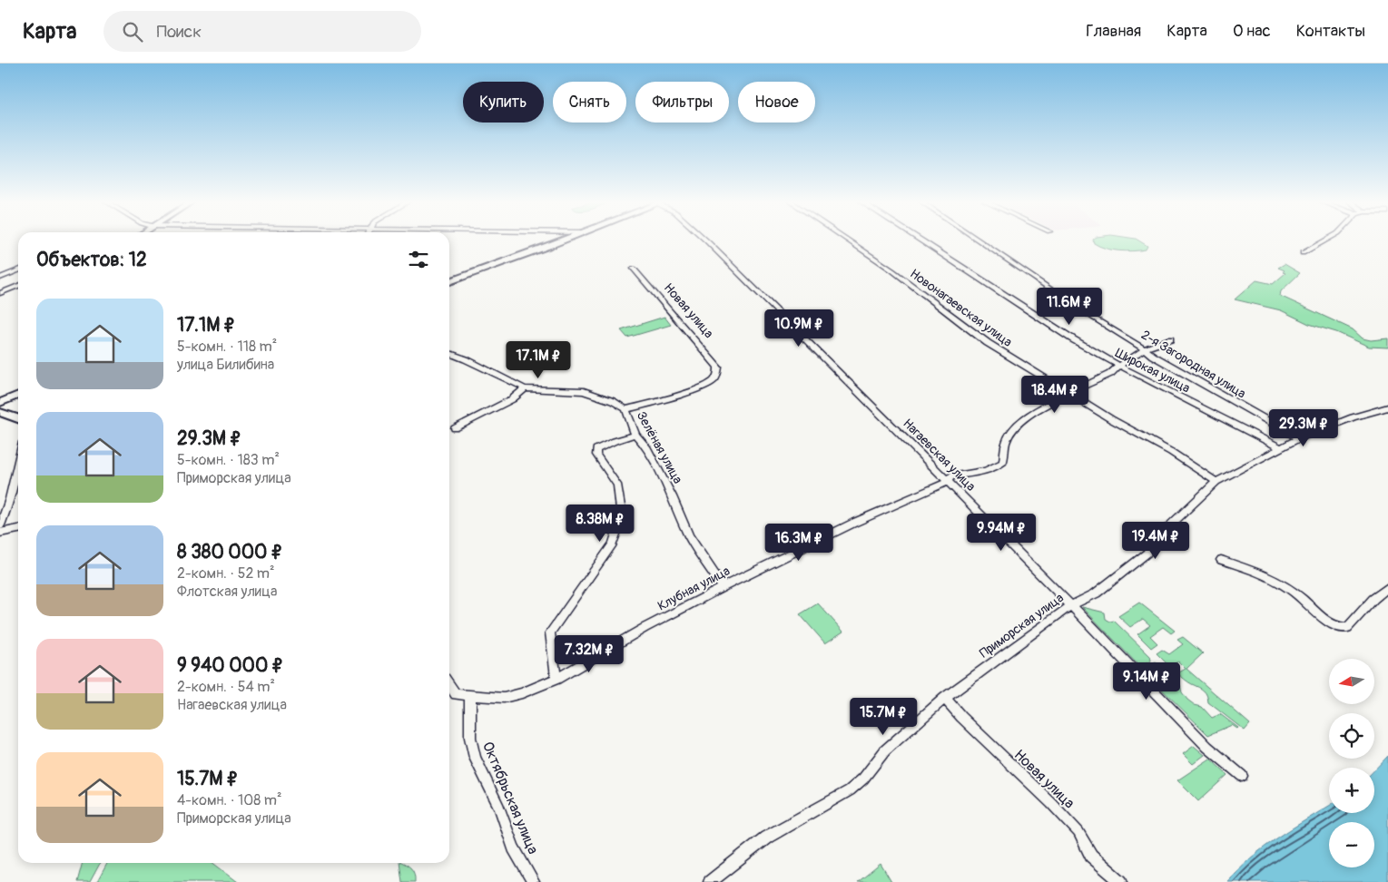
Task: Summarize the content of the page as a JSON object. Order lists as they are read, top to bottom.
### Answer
{
  "streets": {
    "street": [
      "Новонагаевская улица",
      "Новая улица",
      "2-я Загородная улица",
      "Широкая улица",
      "Зелёная улица",
      "Нагаевская улица",
      "Клубная улица",
      "Приморская улица",
      "Октябрьская улица"
    ]
  },
  "crossings": [
    ["Новонагаевская улица", "Клубная улица"],
    ["Новонагаевская улица", "Приморская улица"],
    ["Новая улица", "Зелёная улица"],
    ["Новая улица", "Приморская улица"],
    ["2-я Загородная улица", "Клубная улица"],
    ["2-я Загородная улица", "Приморская улица"],
    ["Широкая улица", "Клубная улица"],
    ["Широкая улица", "Приморская улица"],
    ["Зелёная улица", "Клубная улица"],
    ["Нагаевская улица", "Клубная улица"],
    ["Нагаевская улица", "Приморская улица"],
    ["Клубная улица", "Октябрьская улица"]
  ],
  "north": "left",
  "page": {
    "header": "Карта",
    "search": "Поиск",
    "nav": [
      "Главная",
      "Карта",
      "О нас",
      "Контакты"
    ],
    "chip": [
      "Купить",
      "Снять",
      "Фильтры",
      "Новое"
    ],
    "heading": "Объектов: 12",
    "list": [
      {
        "name": "17.1M ₽",
        "note": "5-комн. · 118 m² · улица Билибина"
      },
      {
        "name": "29.3M ₽",
        "note": "5-комн. · 183 m² · Приморская улица"
      },
      {
        "name": "8 380 000 ₽",
        "note": "2-комн. · 52 m² · Флотская улица"
      },
      {
        "name": "9 940 000 ₽",
        "note": "2-комн. · 54 m² · Нагаевская улица"
      },
      {
        "name": "15.7M ₽",
        "note": "4-комн. · 108 m² · Приморская улица"
      }
    ],
    "price": [
      "11.6M ₽",
      "10.9M ₽",
      "17.1M ₽",
      "18.4M ₽",
      "29.3M ₽",
      "8.38M ₽",
      "9.94M ₽",
      "19.4M ₽",
      "16.3M ₽",
      "7.32M ₽",
      "9.14M ₽",
      "15.7M ₽"
    ],
    "map_buttons": ["+", "−"]
  }
}
